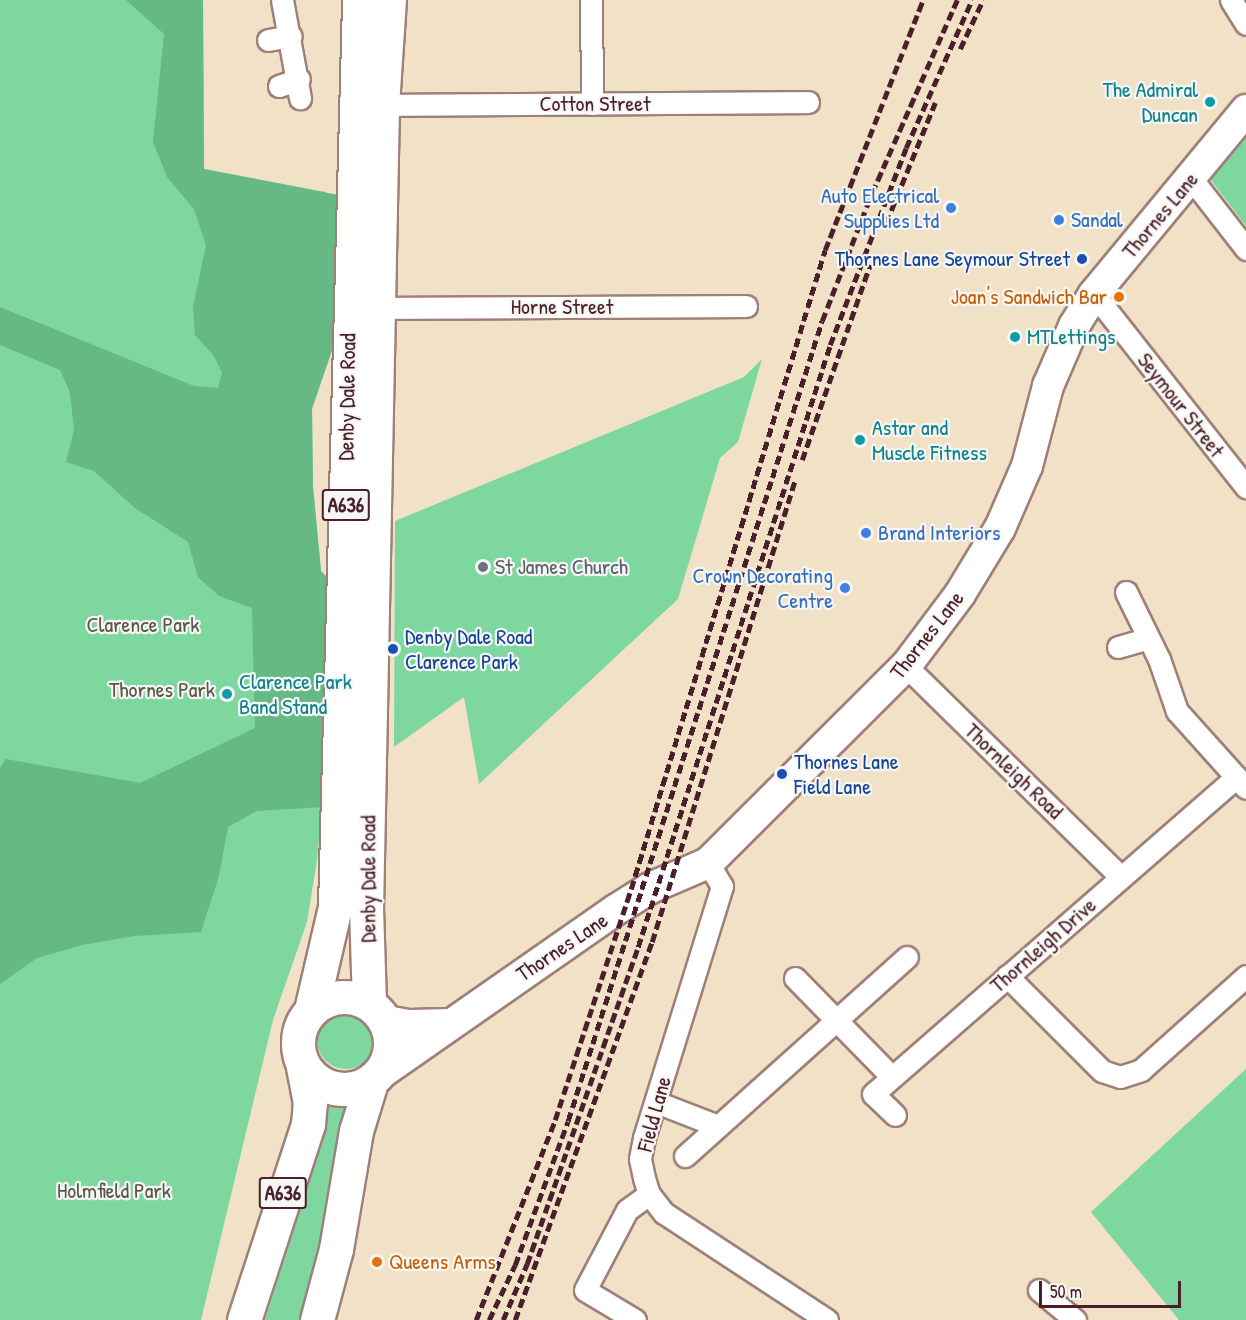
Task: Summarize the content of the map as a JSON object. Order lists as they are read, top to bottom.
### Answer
{
  "streets": {
    "main road": ["Denby Dale Road", "A636"],
    "street": [
      "Cotton Street",
      "Thornes Lane",
      "Horne Street",
      "Seymour Street",
      "Thornleigh Road",
      "Thornleigh Drive",
      "Field Lane"
    ]
  },
  "crossings": [
    ["Cotton Street", "Denby Dale Road"],
    ["Thornes Lane", "Denby Dale Road"],
    ["Thornes Lane", "Seymour Street"],
    ["Thornes Lane", "A636"],
    ["Thornes Lane", "Thornleigh Road"],
    ["Thornes Lane", "Field Lane"],
    ["Horne Street", "Denby Dale Road"],
    ["Denby Dale Road", "A636"],
    ["Thornleigh Road", "Thornleigh Drive"]
  ],
  "parks": ["Clarence Park", "Thornes Park", "Holmfield Park"],
  "places": [
    "The Admiral Duncan",
    "Auto Electrical Supplies Ltd",
    "Sandal",
    "Thornes Lane Seymour Street",
    "Joan's Sandwich Bar",
    "MTLettings",
    "Astar and Muscle Fitness",
    "Brand Interiors",
    "St James Church",
    "Crown Decorating Centre",
    "Denby Dale Road Clarence Park",
    "Clarence Park Band Stand",
    "Thornes Lane Field Lane",
    "Queens Arms"
  ],
  "scale_bar": "50 m"
}
